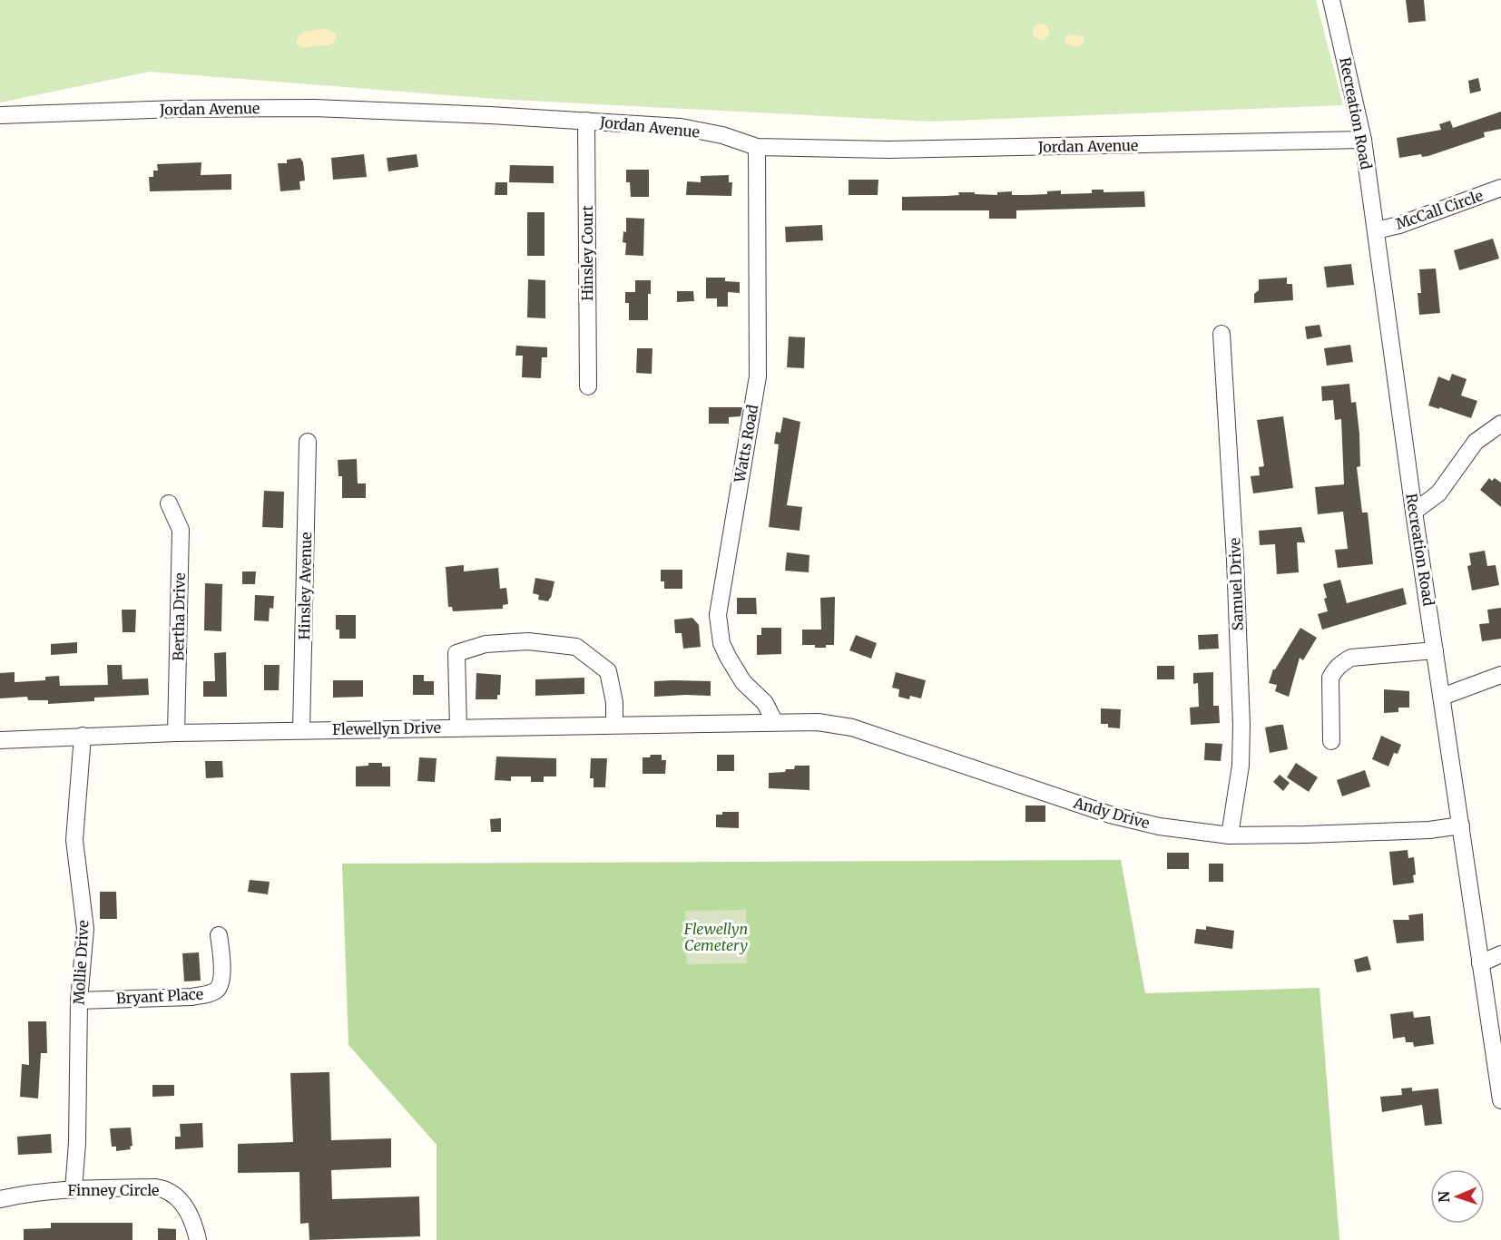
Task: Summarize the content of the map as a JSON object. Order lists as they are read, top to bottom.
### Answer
{
  "streets": {
    "street": [
      "Jordan Avenue",
      "Recreation Road",
      "McCall Circle",
      "Hinsley Court",
      "Watts Road",
      "Samuel Drive",
      "Hinsley Avenue",
      "Bertha Drive",
      "Flewellyn Drive",
      "Andy Drive",
      "Mollie Drive",
      "Bryant Place",
      "Finney Circle"
    ]
  },
  "crossings": [
    ["Jordan Avenue", "Recreation Road"],
    ["Jordan Avenue", "Hinsley Court"],
    ["Jordan Avenue", "Watts Road"],
    ["Recreation Road", "McCall Circle"],
    ["Recreation Road", "Andy Drive"],
    ["Watts Road", "Flewellyn Drive"],
    ["Watts Road", "Andy Drive"],
    ["Samuel Drive", "Andy Drive"],
    ["Hinsley Avenue", "Flewellyn Drive"],
    ["Bertha Drive", "Flewellyn Drive"],
    ["Flewellyn Drive", "Andy Drive"],
    ["Flewellyn Drive", "Mollie Drive"],
    ["Mollie Drive", "Bryant Place"],
    ["Mollie Drive", "Finney Circle"]
  ],
  "parks": ["Flewellyn Cemetery"],
  "north": "left"
}
